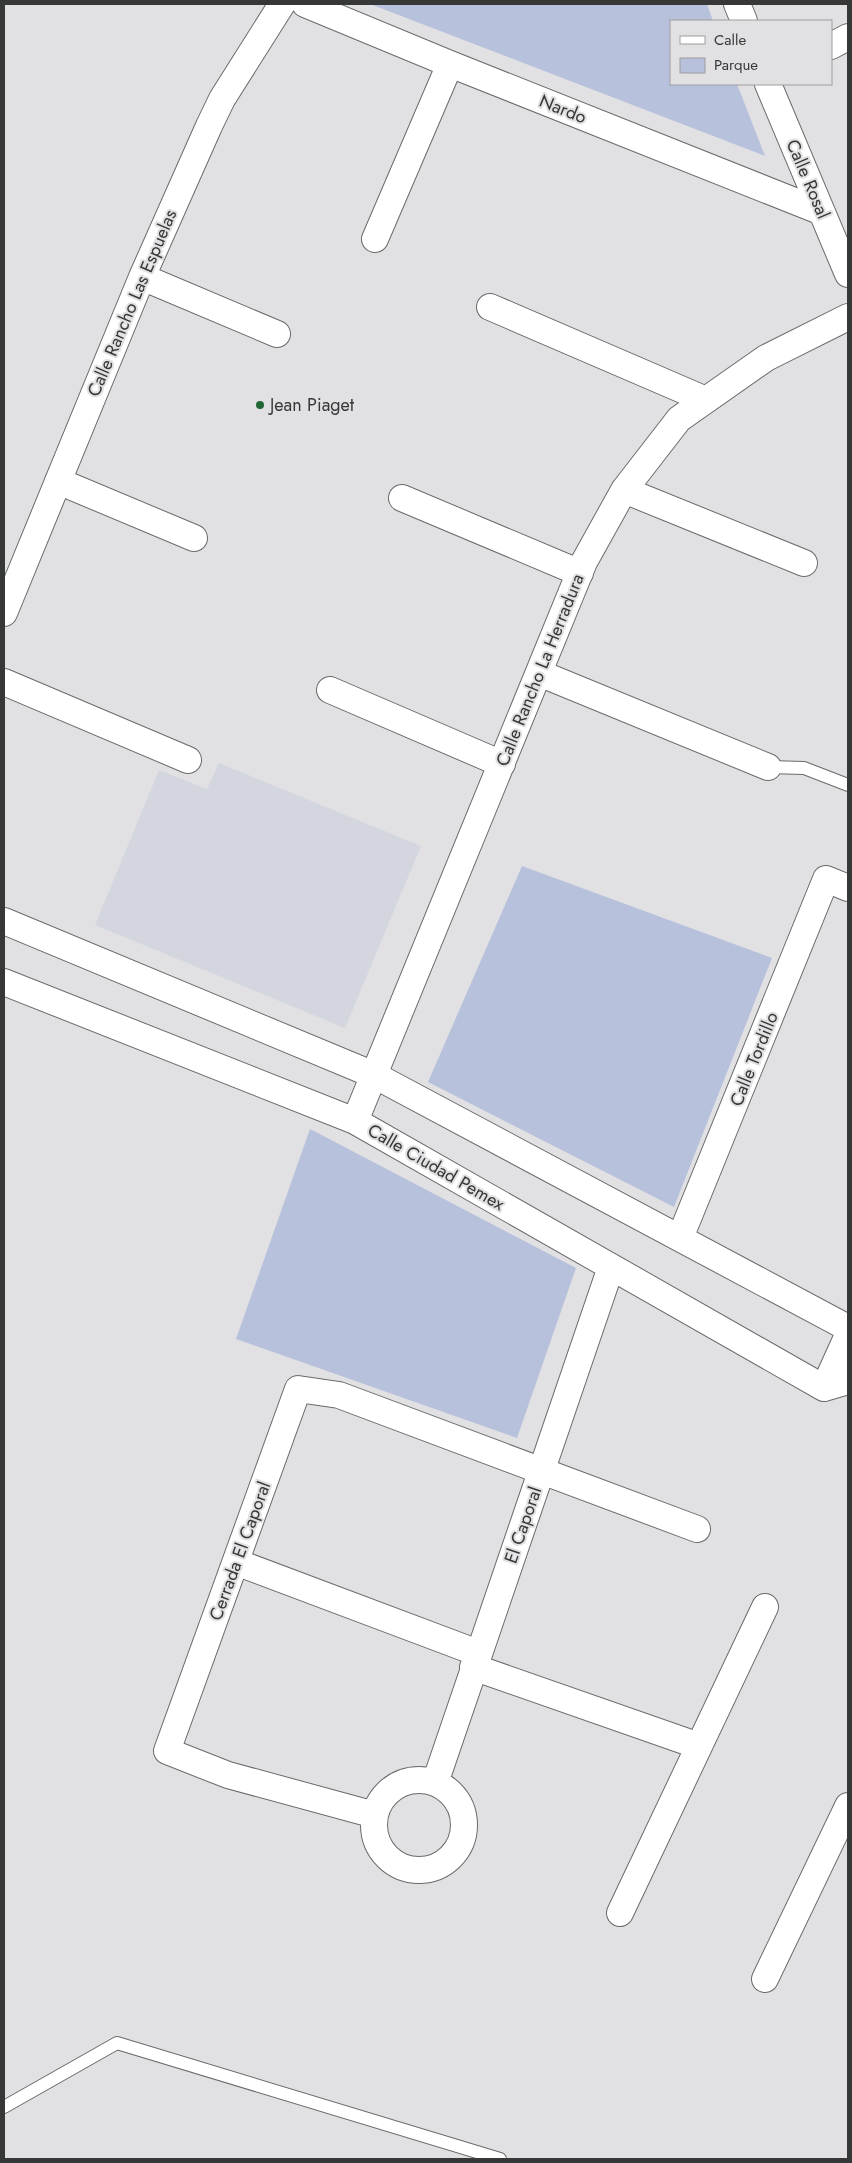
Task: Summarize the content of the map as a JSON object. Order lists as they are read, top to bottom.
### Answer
{
  "streets": {
    "street": [
      "Nardo",
      "Calle Rosal",
      "Calle Rancho Las Espuelas",
      "Calle Rancho La Herradura",
      "Calle Tordillo",
      "Calle Ciudad Pemex",
      "El Caporal",
      "Cerrada El Caporal"
    ]
  },
  "crossings": [
    ["Nardo", "Calle Rosal"],
    ["Calle Rancho La Herradura", "Calle Ciudad Pemex"],
    ["Calle Ciudad Pemex", "El Caporal"],
    ["El Caporal", "Cerrada El Caporal"]
  ],
  "places": ["Jean Piaget"],
  "legend": ["Calle", "Parque"]
}
